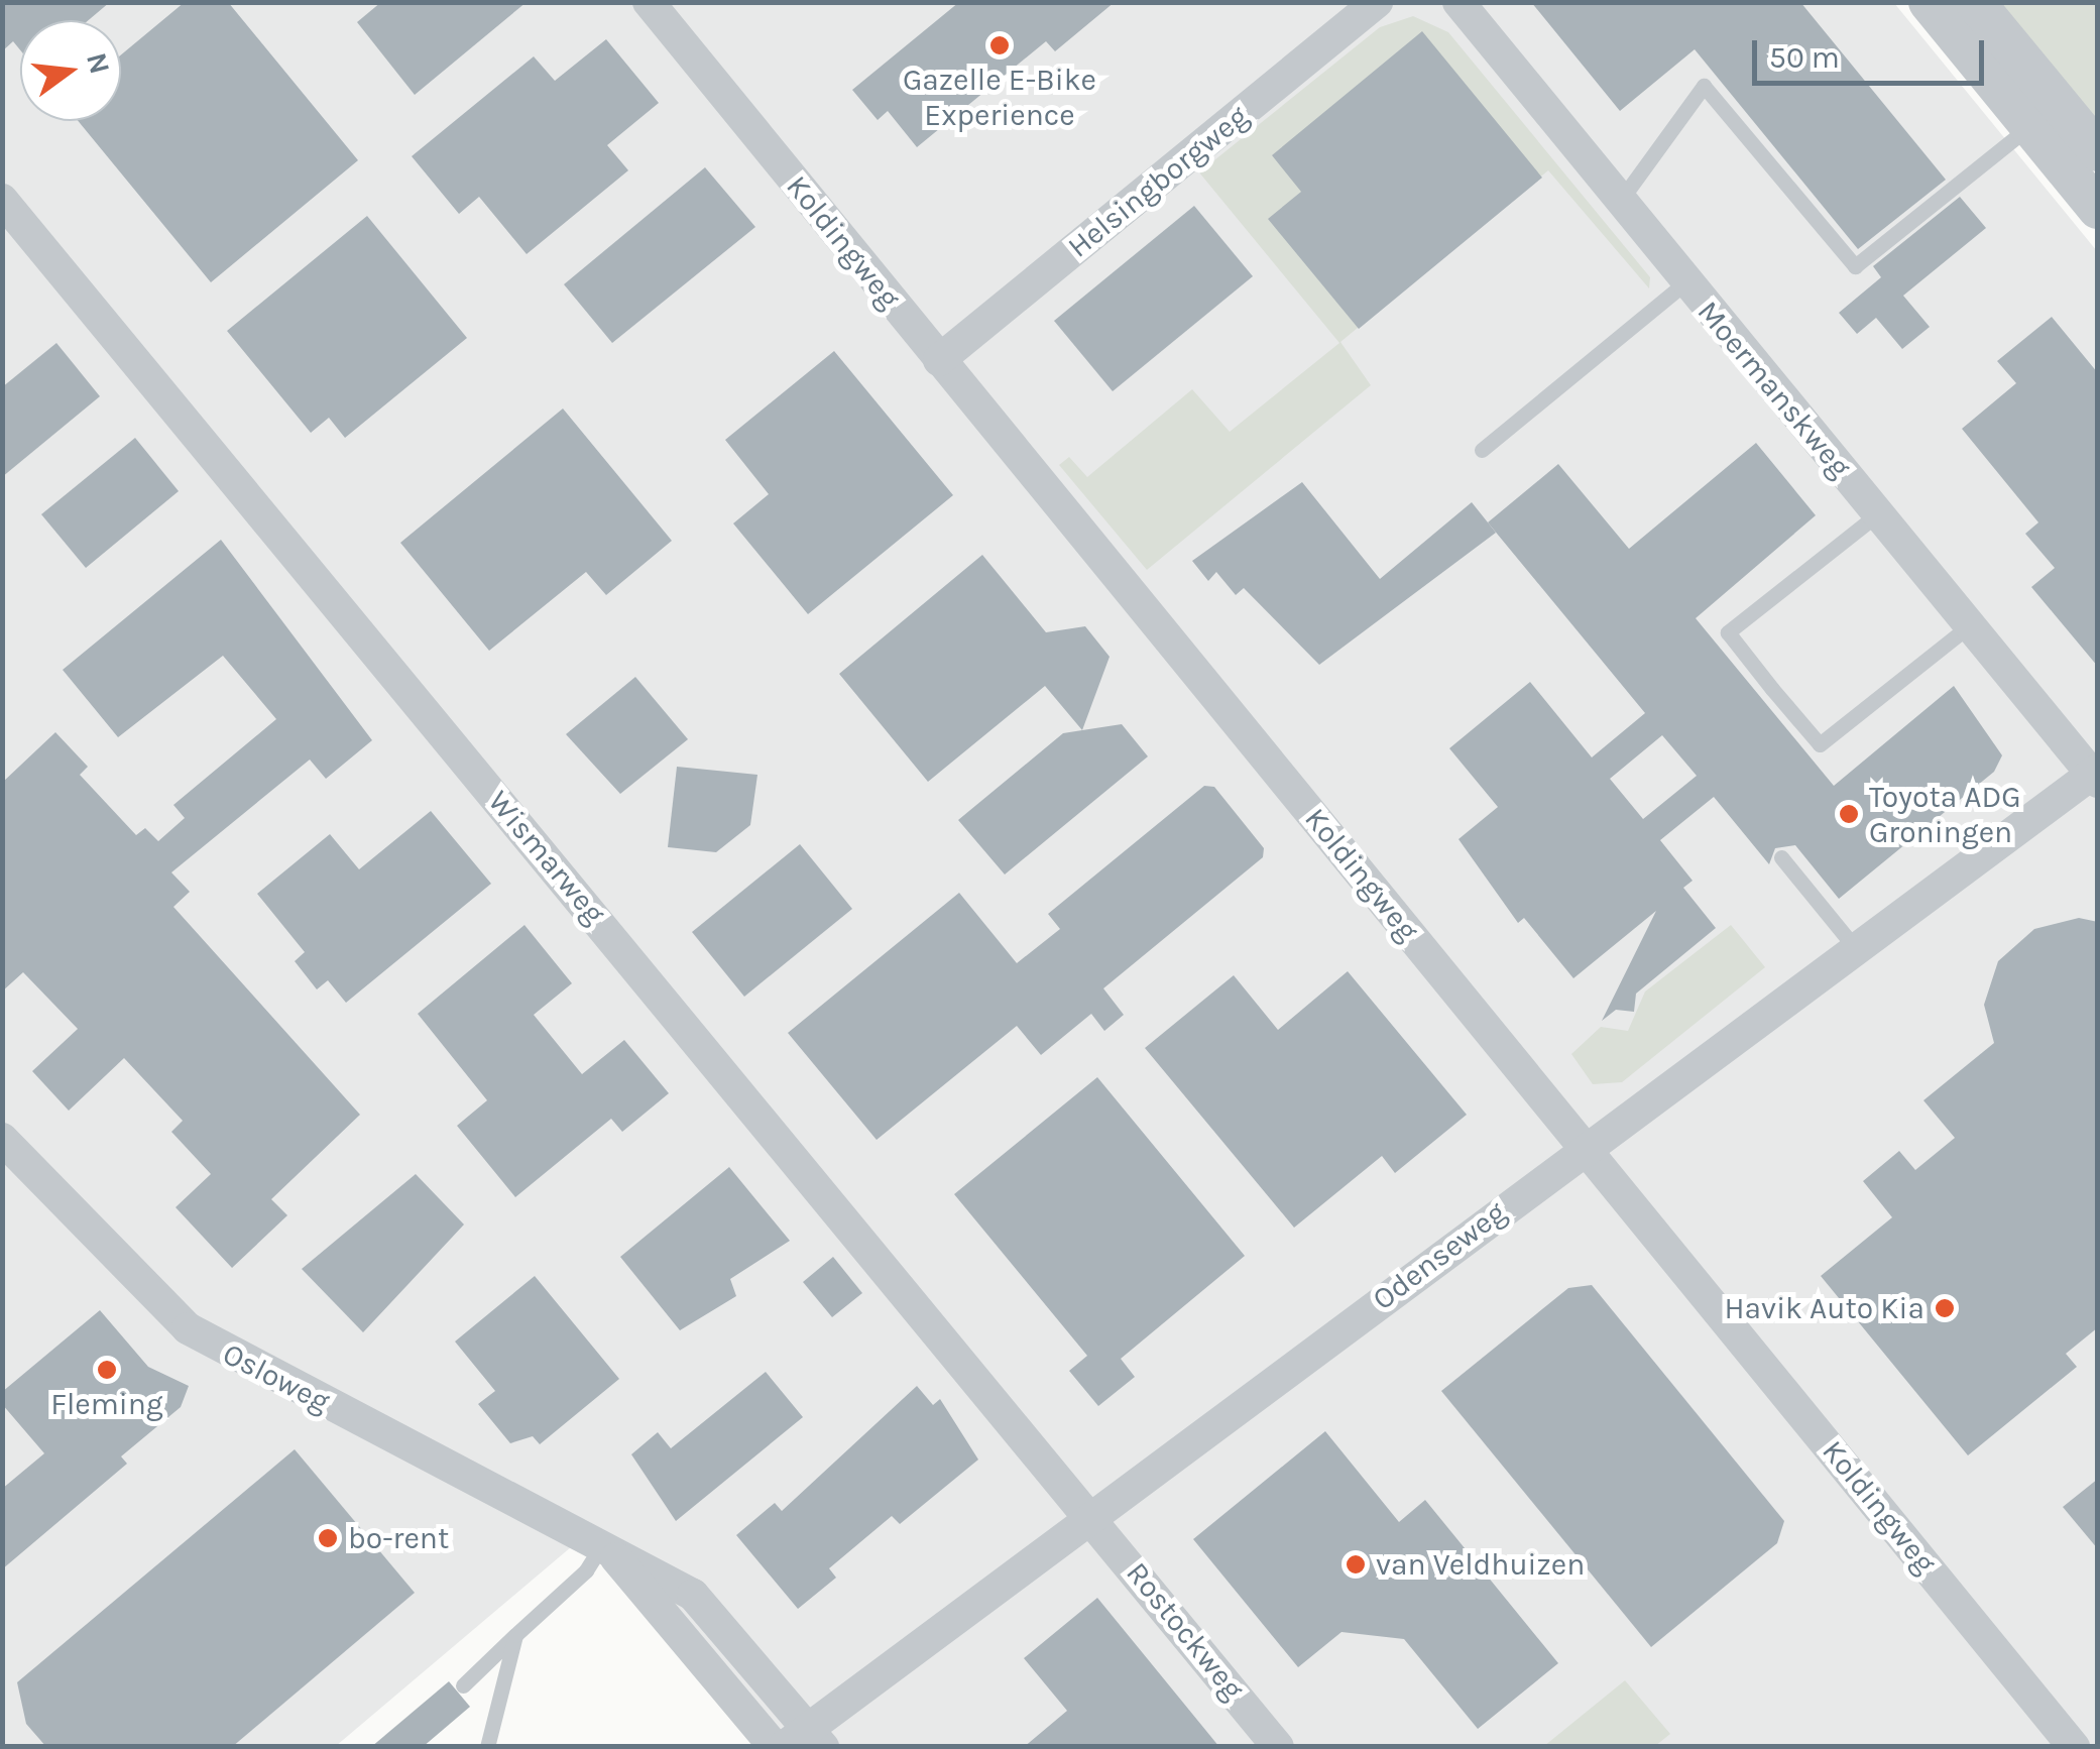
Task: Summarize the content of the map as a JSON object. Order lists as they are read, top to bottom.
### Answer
{
  "streets": {
    "street": [
      "Helsingborgweg",
      "Koldingweg",
      "Moermanskweg",
      "Wismarweg",
      "Odenseweg",
      "Osloweg",
      "Rostockweg"
    ]
  },
  "crossings": [
    ["Helsingborgweg", "Koldingweg"],
    ["Koldingweg", "Odenseweg"],
    ["Moermanskweg", "Odenseweg"],
    ["Wismarweg", "Odenseweg"],
    ["Wismarweg", "Rostockweg"],
    ["Odenseweg", "Osloweg"],
    ["Odenseweg", "Rostockweg"]
  ],
  "places": [
    "Gazelle E-Bike Experience",
    "Toyota ADG Groningen",
    "Havik Auto Kia",
    "Fleming",
    "bo-rent",
    "van Veldhuizen"
  ],
  "scale_bar": "50 m",
  "north": "right"
}
